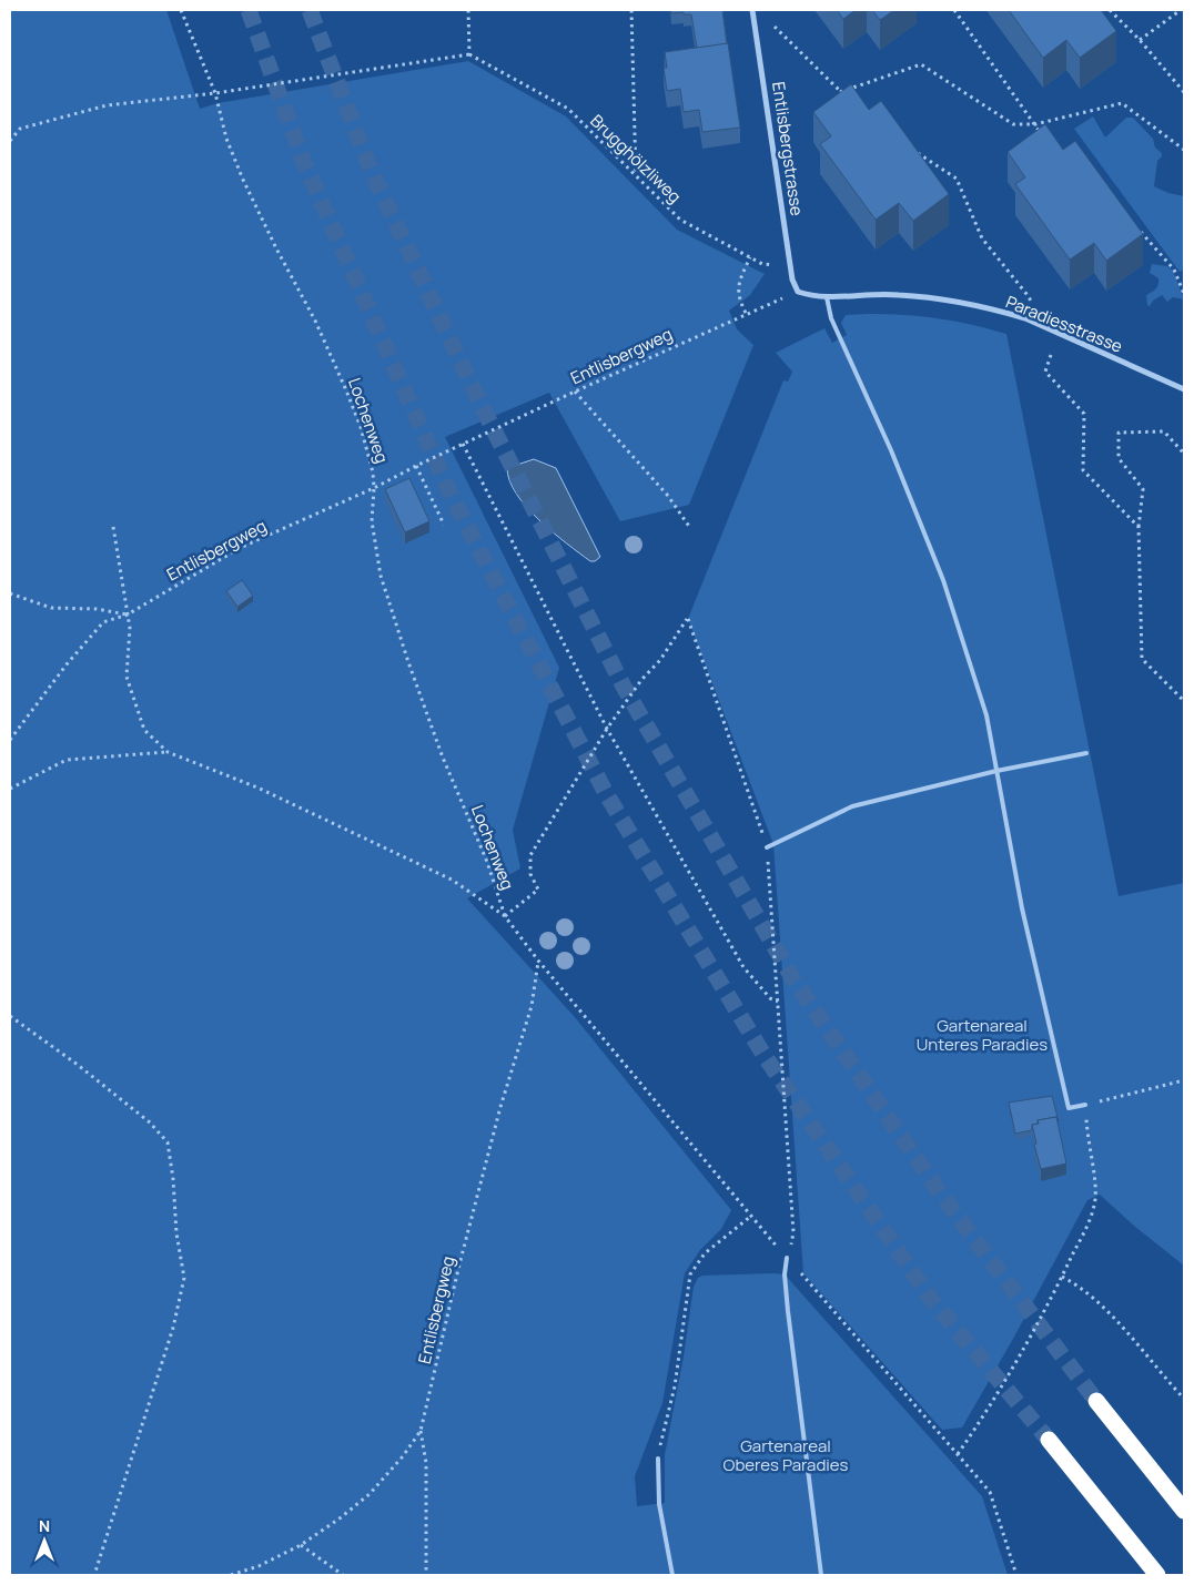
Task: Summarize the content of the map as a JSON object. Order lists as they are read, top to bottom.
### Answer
{
  "streets": {
    "street": ["Entlisbergstrasse", "Paradiesstrasse"],
    "path": ["Brugghölzliweg", "Entlisbergweg", "Lochenweg"]
  },
  "crossings": [
    ["Entlisbergstrasse", "Brugghölzliweg"],
    ["Entlisbergstrasse", "Paradiesstrasse"],
    ["Entlisbergstrasse", "Entlisbergweg"],
    ["Paradiesstrasse", "Entlisbergweg"],
    ["Entlisbergweg", "Lochenweg"]
  ],
  "parks": ["Gartenareal Unteres Paradies", "Gartenareal Oberes Paradies"],
  "north": "top"
}
